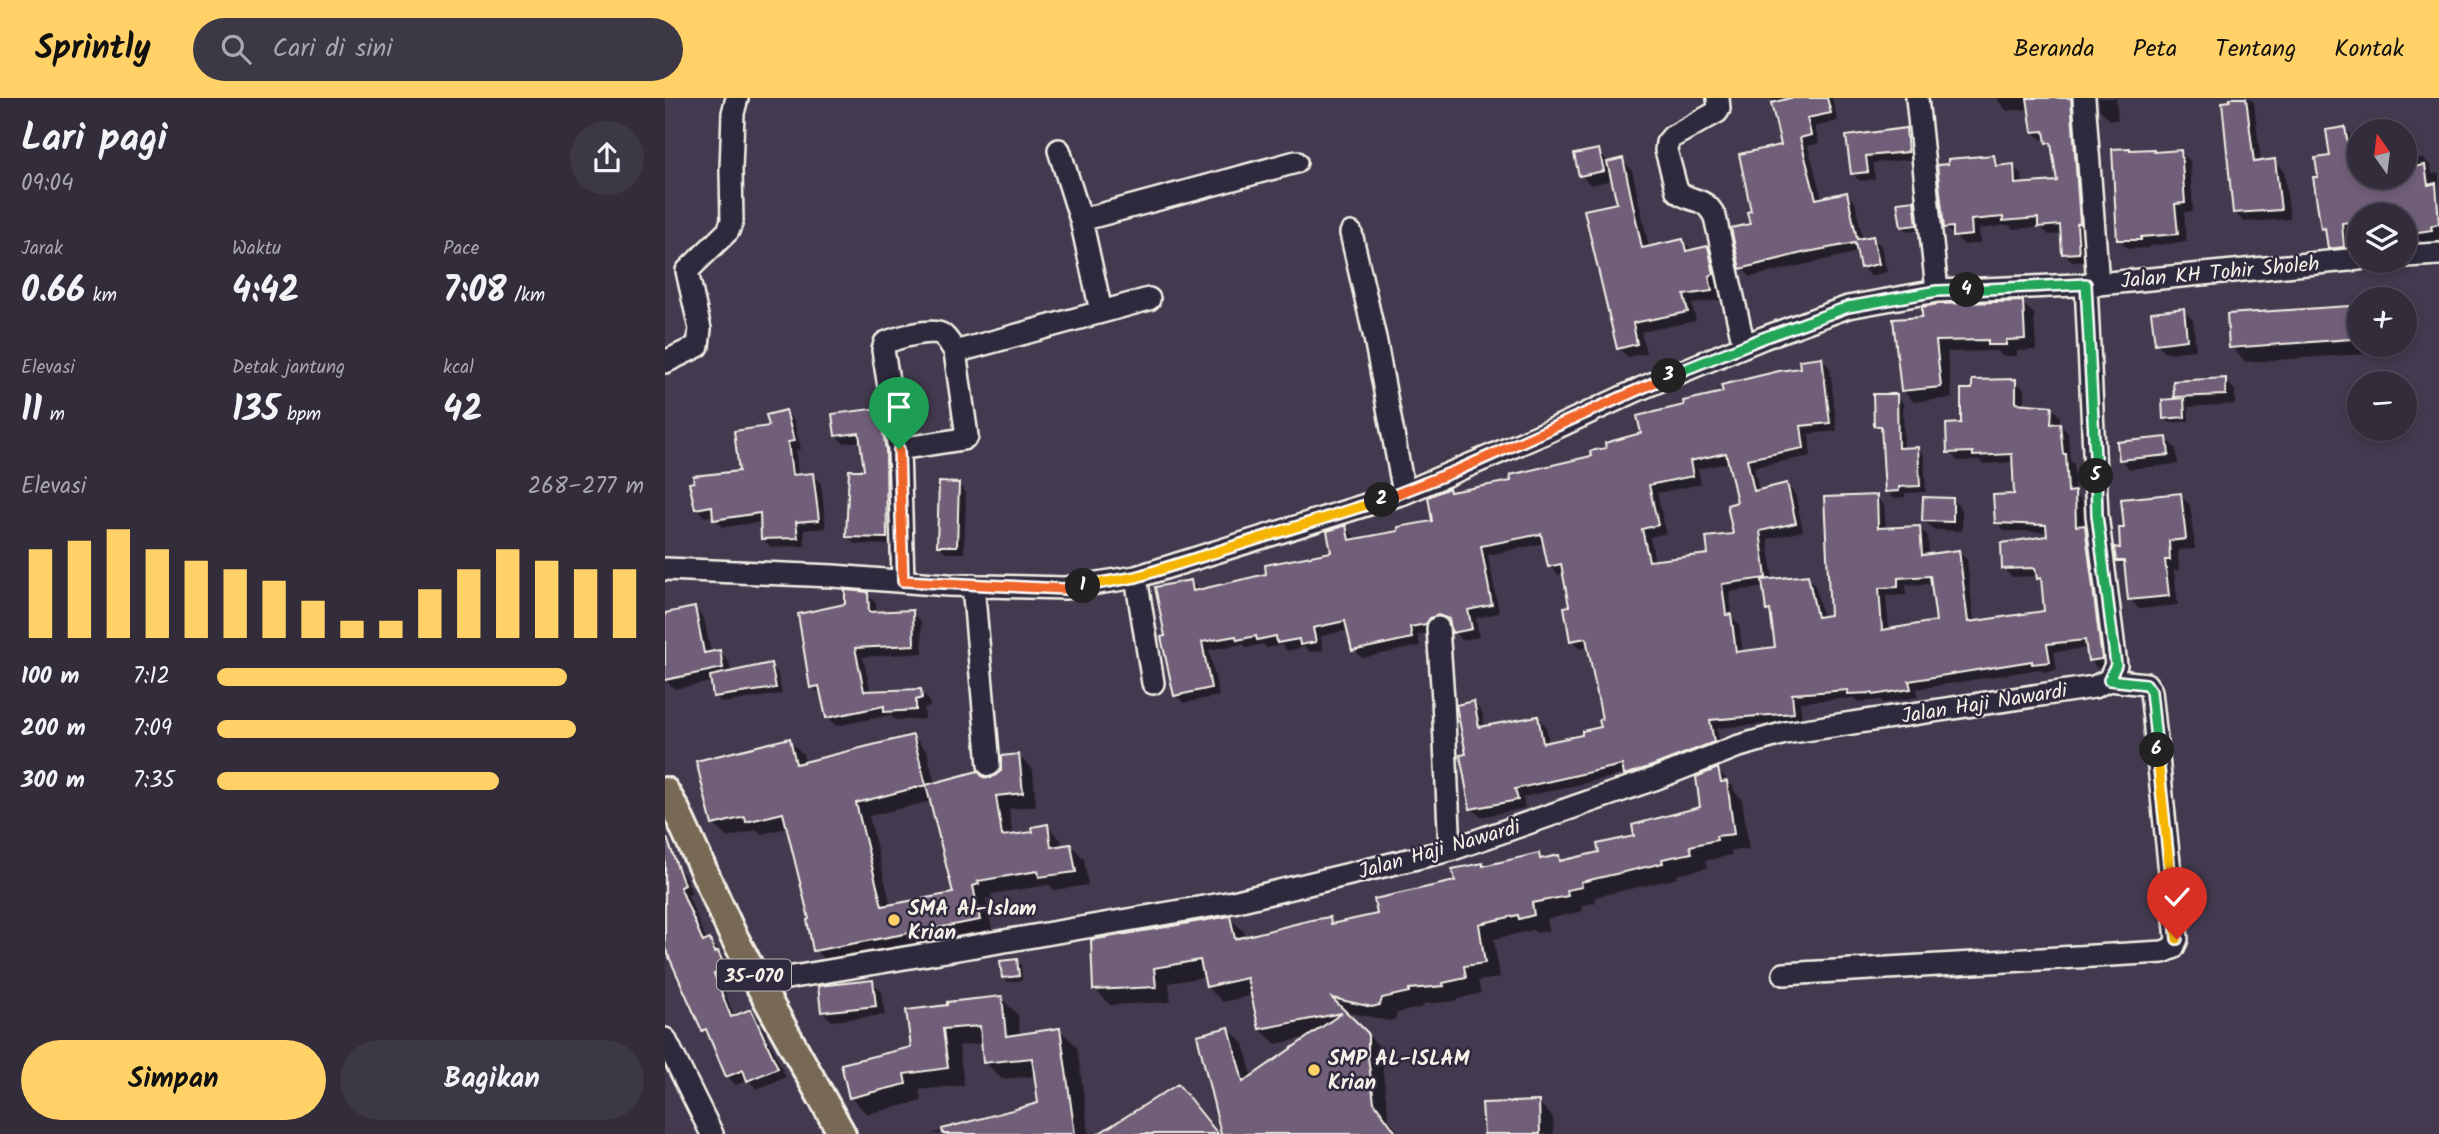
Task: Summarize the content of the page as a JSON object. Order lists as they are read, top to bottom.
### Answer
{
  "streets": {
    "main road": ["35-070"],
    "street": ["Jalan KH Tohir Sholeh", "Jalan Haji Nawardi"]
  },
  "crossings": [
    ["Jalan Haji Nawardi", "35-070"]
  ],
  "places": ["SMA Al-Islam Krian", "SMP AL-ISLAM Krian"],
  "north": "top",
  "page": {
    "header": "Sprintly",
    "search": "Cari di sini",
    "nav": [
      "Beranda",
      "Peta",
      "Tentang",
      "Kontak"
    ],
    "heading": ["Lari pagi", "09:04"],
    "map_buttons": ["+", "−"],
    "stats": [
      ["Jarak", "0.66 km"],
      ["Waktu", "4:42"],
      ["Pace", "7:08 /km"],
      ["Elevasi", "11 m"],
      ["Detak jantung", "135 bpm"],
      ["kcal", "42"]
    ],
    "pins": [
      "4",
      "3",
      "5",
      "2",
      "1",
      "6"
    ],
    "chart": ["Elevasi", "268–277 m"],
    "list": [
      {
        "name": "100 m",
        "note": "7:12"
      },
      {
        "name": "200 m",
        "note": "7:09"
      },
      {
        "name": "300 m",
        "note": "7:35"
      }
    ],
    "buttons": ["Simpan", "Bagikan"]
  }
}
